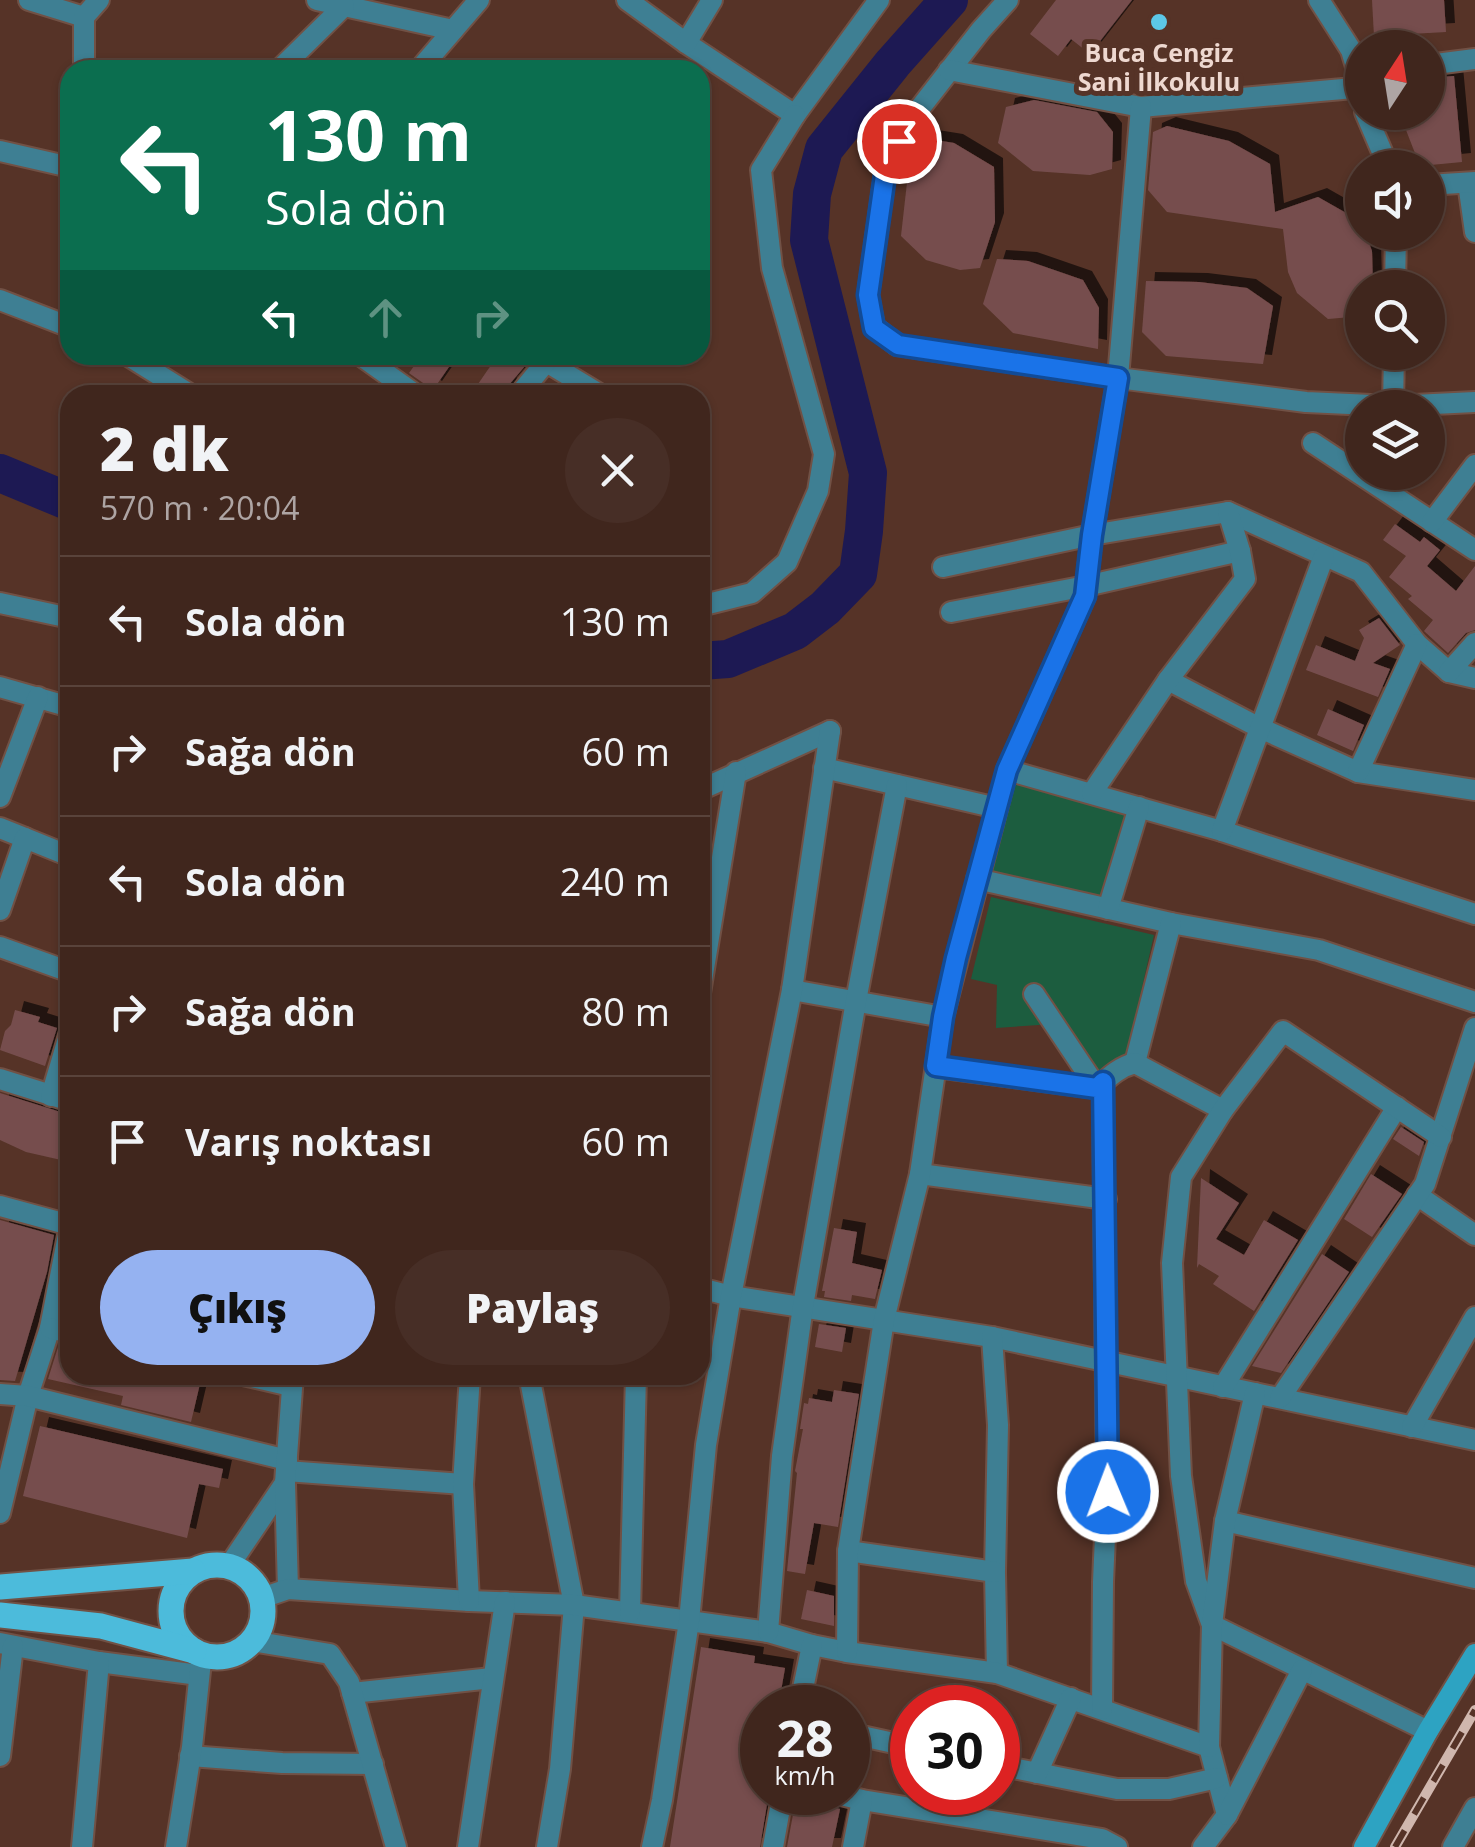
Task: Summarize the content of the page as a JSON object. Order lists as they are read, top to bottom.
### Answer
{
  "places": ["Buca Cengiz Sani İlkokulu"],
  "north": "top",
  "page": {
    "turn": ["130 m", "Sola dön"],
    "heading": ["2 dk", "570 m · 20:04"],
    "list": [
      {
        "name": "Sola dön",
        "value": "130 m"
      },
      {
        "name": "Sağa dön",
        "value": "60 m"
      },
      {
        "name": "Sola dön",
        "value": "240 m"
      },
      {
        "name": "Sağa dön",
        "value": "80 m"
      },
      {
        "name": "Varış noktası",
        "value": "60 m"
      }
    ],
    "buttons": ["Çıkış", "Paylaş"],
    "speed": "28 km/h",
    "limit": "30"
  }
}
